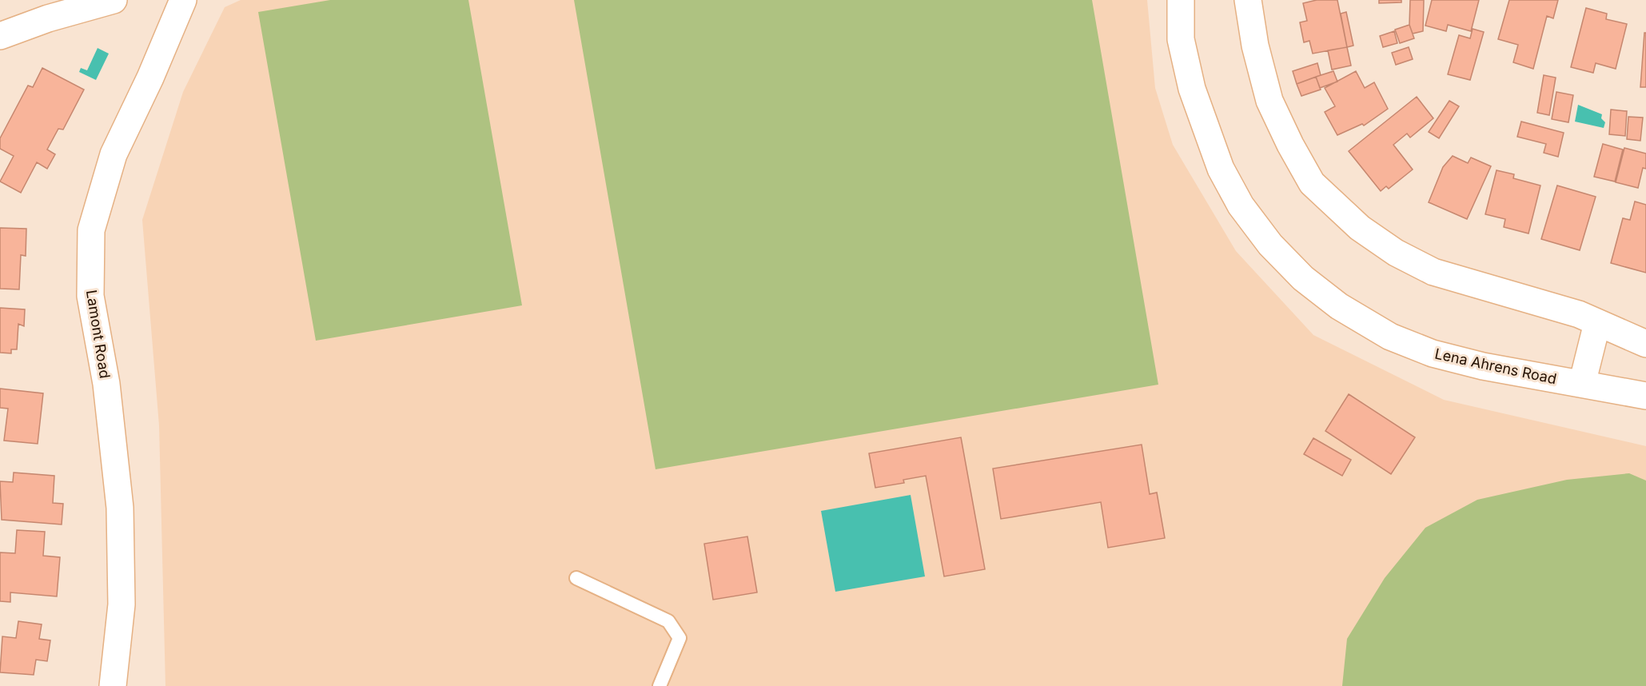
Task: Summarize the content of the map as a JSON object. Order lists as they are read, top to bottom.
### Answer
{
  "streets": {
    "main road": ["Lamont Road", "Lena Ahrens Road"]
  }
}
